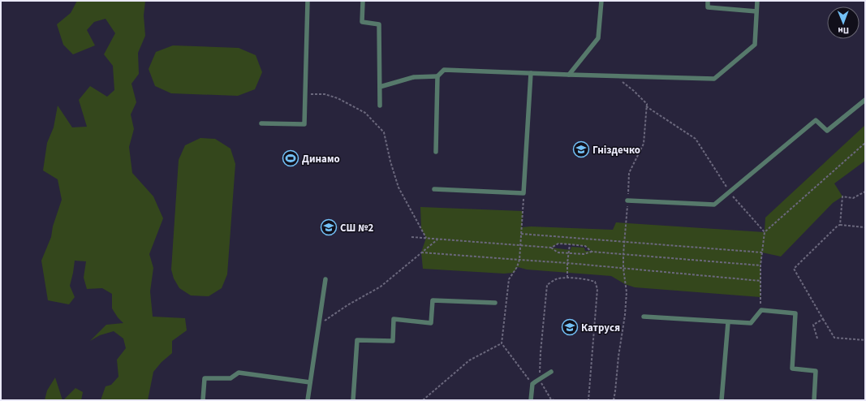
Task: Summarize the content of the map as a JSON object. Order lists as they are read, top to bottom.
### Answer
{
  "places": {
    "school or university": ["Гніздечко", "СШ №2", "Катруся"],
    "sports": ["Динамо"]
  },
  "north": "bottom"
}
